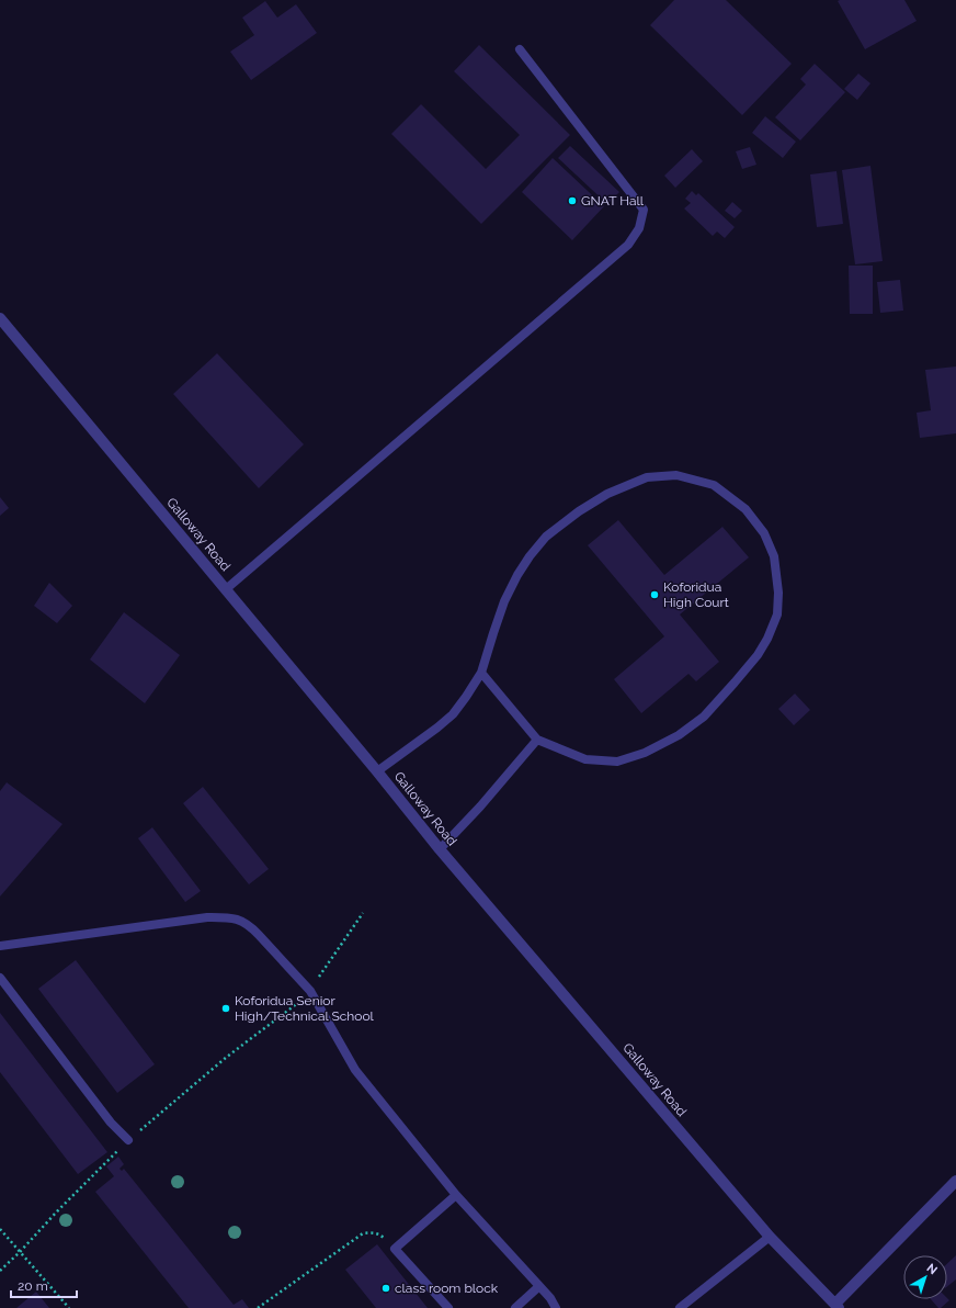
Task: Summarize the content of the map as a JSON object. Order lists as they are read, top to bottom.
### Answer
{
  "streets": {
    "street": ["Galloway Road"]
  },
  "places": [
    "GNAT Hall",
    "Koforidua High Court",
    "Koforidua Senior High/Technical School",
    "class room block"
  ],
  "scale_bar": "20 m",
  "north": "top right"
}
